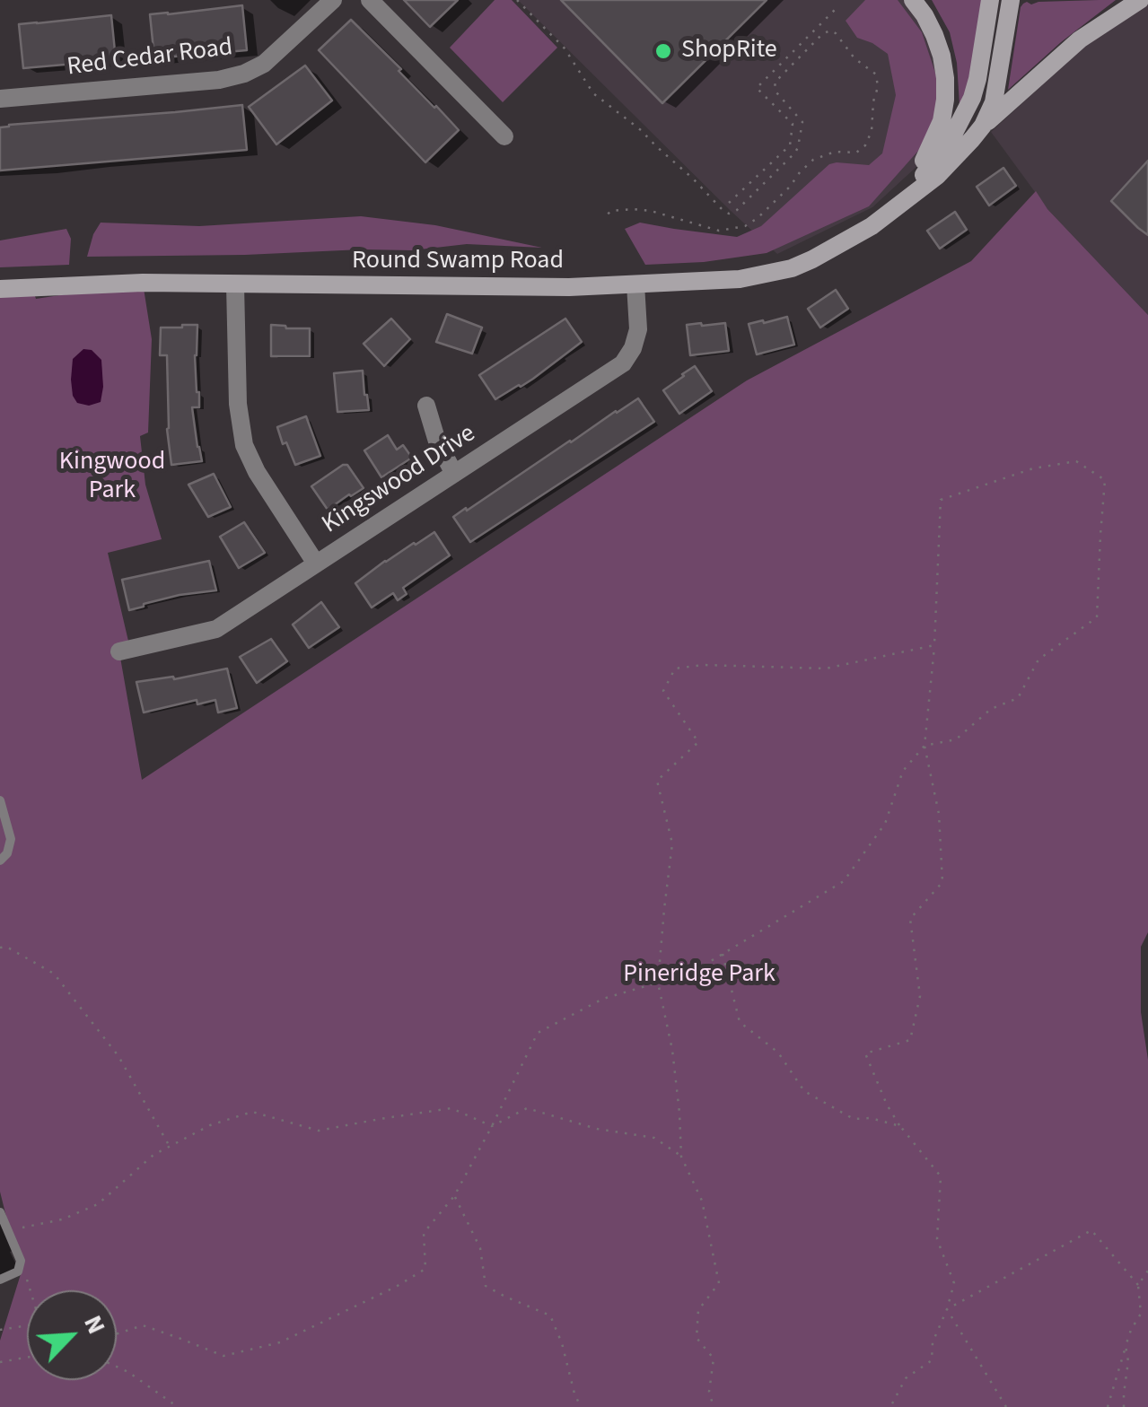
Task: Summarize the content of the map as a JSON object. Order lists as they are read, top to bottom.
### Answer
{
  "streets": {
    "main road": ["Round Swamp Road"],
    "street": ["Red Cedar Road", "Kingswood Drive"]
  },
  "crossings": [
    ["Round Swamp Road", "Kingswood Drive"]
  ],
  "parks": ["Kingwood Park", "Pineridge Park"],
  "places": ["ShopRite"],
  "north": "top right"
}
